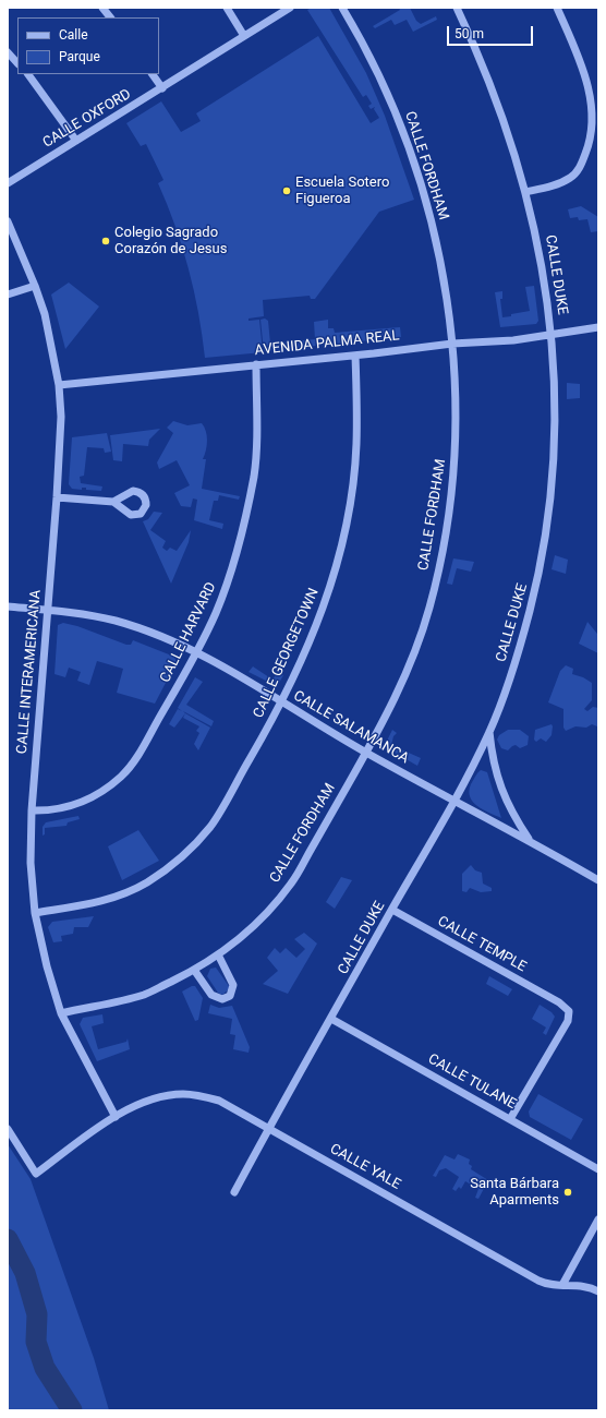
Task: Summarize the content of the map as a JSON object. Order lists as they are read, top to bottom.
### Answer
{
  "streets": {
    "street": [
      "CALLE OXFORD",
      "CALLE FORDHAM",
      "CALLE DUKE",
      "AVENIDA PALMA REAL",
      "CALLE HARVARD",
      "CALLE GEORGETOWN",
      "CALLE INTERAMERICANA",
      "CALLE SALAMANCA",
      "CALLE TEMPLE",
      "CALLE TULANE",
      "CALLE YALE"
    ]
  },
  "crossings": [
    ["CALLE FORDHAM", "AVENIDA PALMA REAL"],
    ["CALLE FORDHAM", "CALLE INTERAMERICANA"],
    ["CALLE FORDHAM", "CALLE SALAMANCA"],
    ["CALLE DUKE", "AVENIDA PALMA REAL"],
    ["CALLE DUKE", "CALLE SALAMANCA"],
    ["CALLE DUKE", "CALLE TEMPLE"],
    ["CALLE DUKE", "CALLE TULANE"],
    ["CALLE DUKE", "CALLE YALE"],
    ["AVENIDA PALMA REAL", "CALLE HARVARD"],
    ["AVENIDA PALMA REAL", "CALLE GEORGETOWN"],
    ["AVENIDA PALMA REAL", "CALLE INTERAMERICANA"],
    ["CALLE HARVARD", "CALLE INTERAMERICANA"],
    ["CALLE HARVARD", "CALLE SALAMANCA"],
    ["CALLE GEORGETOWN", "CALLE INTERAMERICANA"],
    ["CALLE GEORGETOWN", "CALLE SALAMANCA"],
    ["CALLE INTERAMERICANA", "CALLE SALAMANCA"],
    ["CALLE INTERAMERICANA", "CALLE YALE"],
    ["CALLE TEMPLE", "CALLE TULANE"]
  ],
  "places": ["Escuela Sotero Figueroa", "Colegio Sagrado Corazón de Jesus", "Santa Bárbara Aparments"],
  "legend": ["Calle", "Parque"],
  "scale_bar": "50 m"
}
